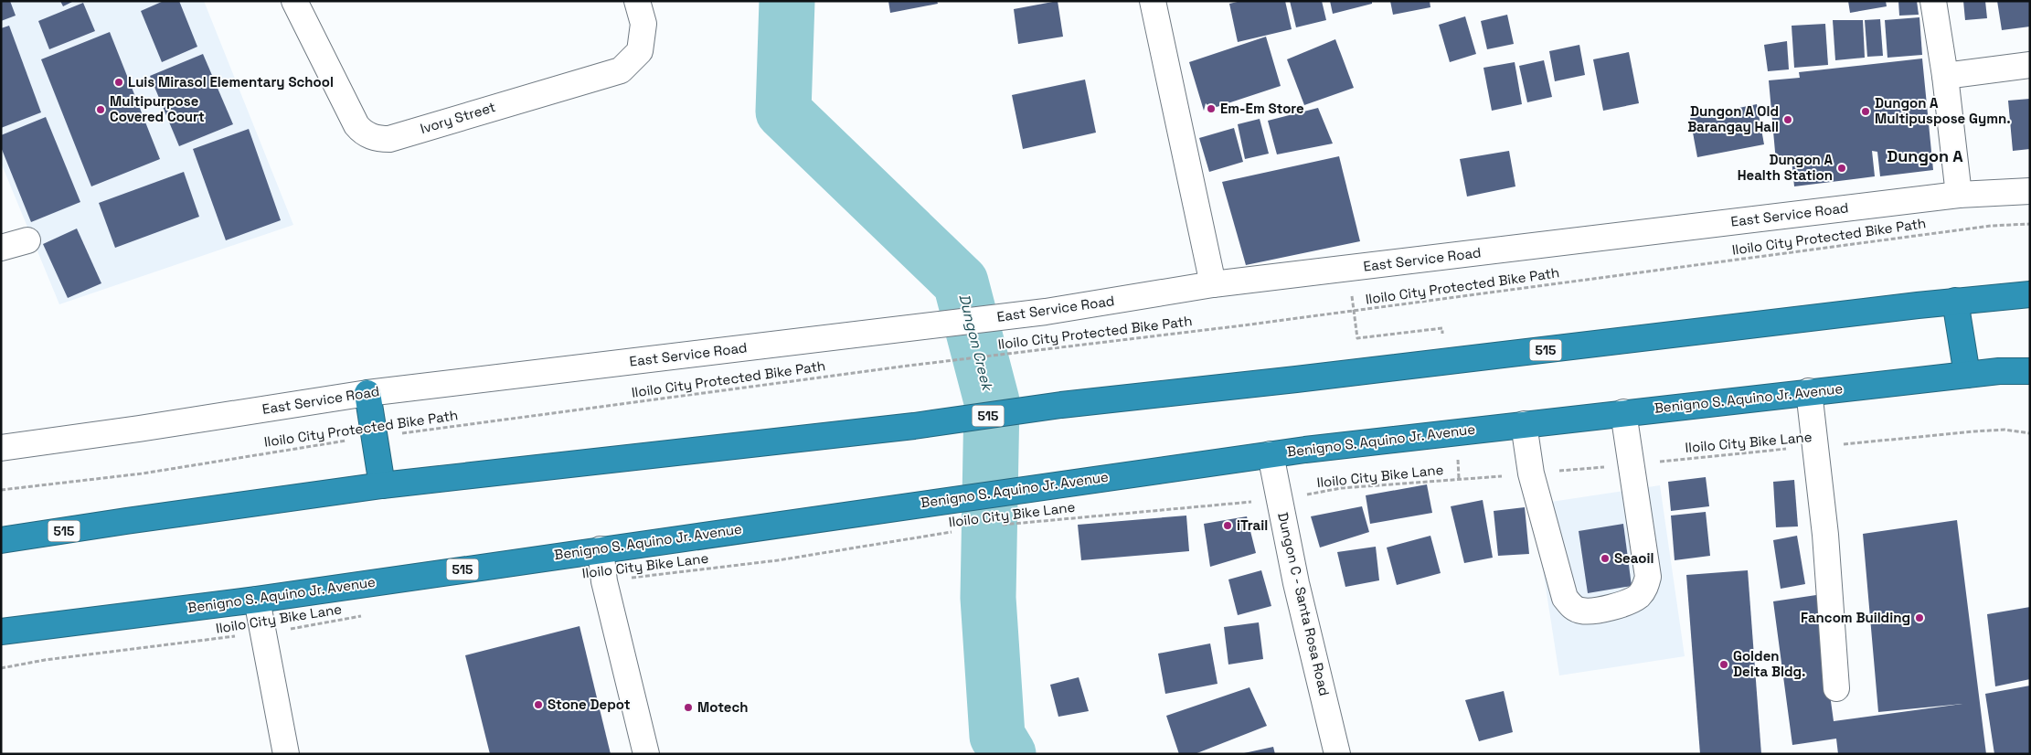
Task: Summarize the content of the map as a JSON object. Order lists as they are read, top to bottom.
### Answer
{
  "streets": {
    "highway": ["515", "Benigno S. Aquino Jr. Avenue"],
    "street": ["Ivory Street", "East Service Road", "Dungon C - Santa Rosa Road"],
    "path": ["Iloilo City Protected Bike Path", "Iloilo City Bike Lane"]
  },
  "crossings": [
    ["Benigno S. Aquino Jr. Avenue", "Dungon C - Santa Rosa Road"],
    ["Iloilo City Bike Lane", "Dungon C - Santa Rosa Road"]
  ],
  "districts": ["Dungon A"],
  "water": ["Dungon Creek"],
  "places": [
    "Luis Mirasol Elementary School",
    "Em-Em Store",
    "Multipurpose Covered Court",
    "Dungon A Multipuspose Gymn.",
    "Dungon A Old Barangay Hall",
    "Dungon A Health Station",
    "iTrail",
    "Seaoil",
    "Fancom Building",
    "Golden Delta Bldg.",
    "Stone Depot",
    "Motech"
  ]
}
